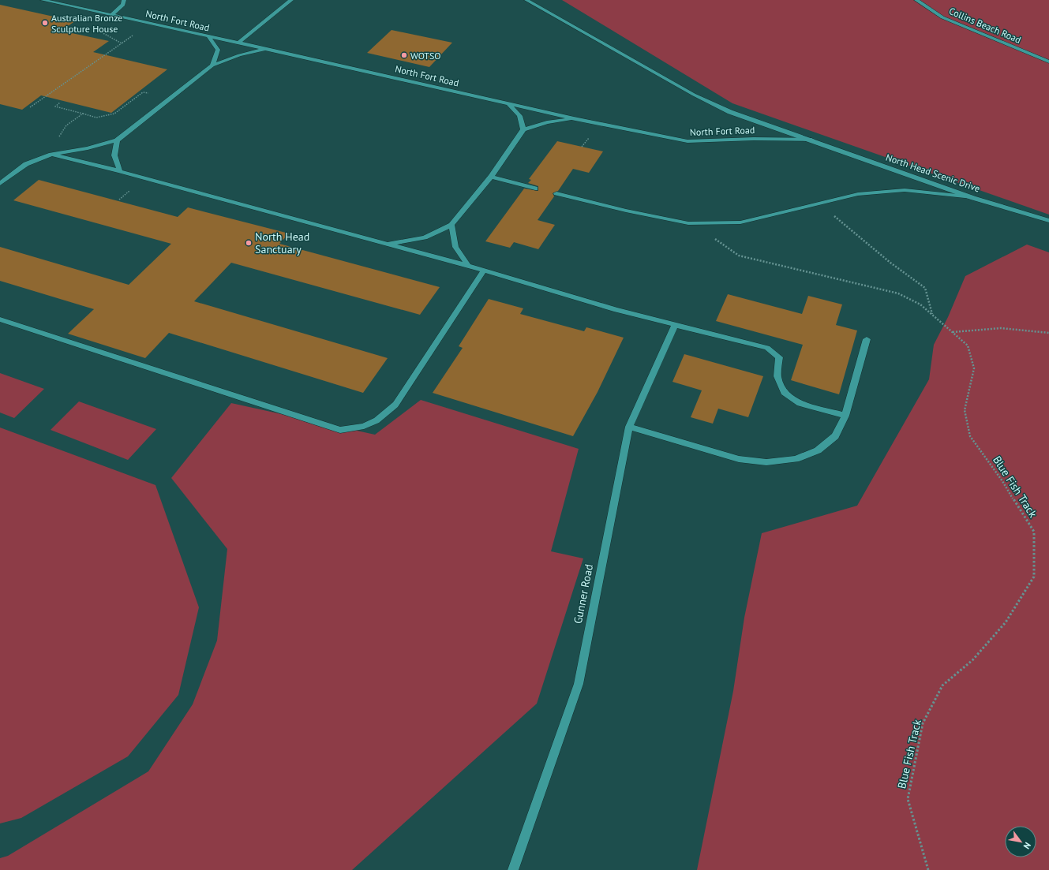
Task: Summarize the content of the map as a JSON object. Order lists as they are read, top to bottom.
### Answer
{
  "streets": {
    "street": [
      "North Fort Road",
      "Collins Beach Road",
      "North Head Scenic Drive",
      "Gunner Road"
    ],
    "path": ["Blue Fish Track"]
  },
  "crossings": [
    ["North Fort Road", "North Head Scenic Drive"]
  ],
  "places": ["Australian Bronze Sculpture House", "WOTSO", "North Head Sanctuary"],
  "north": "bottom right"
}
